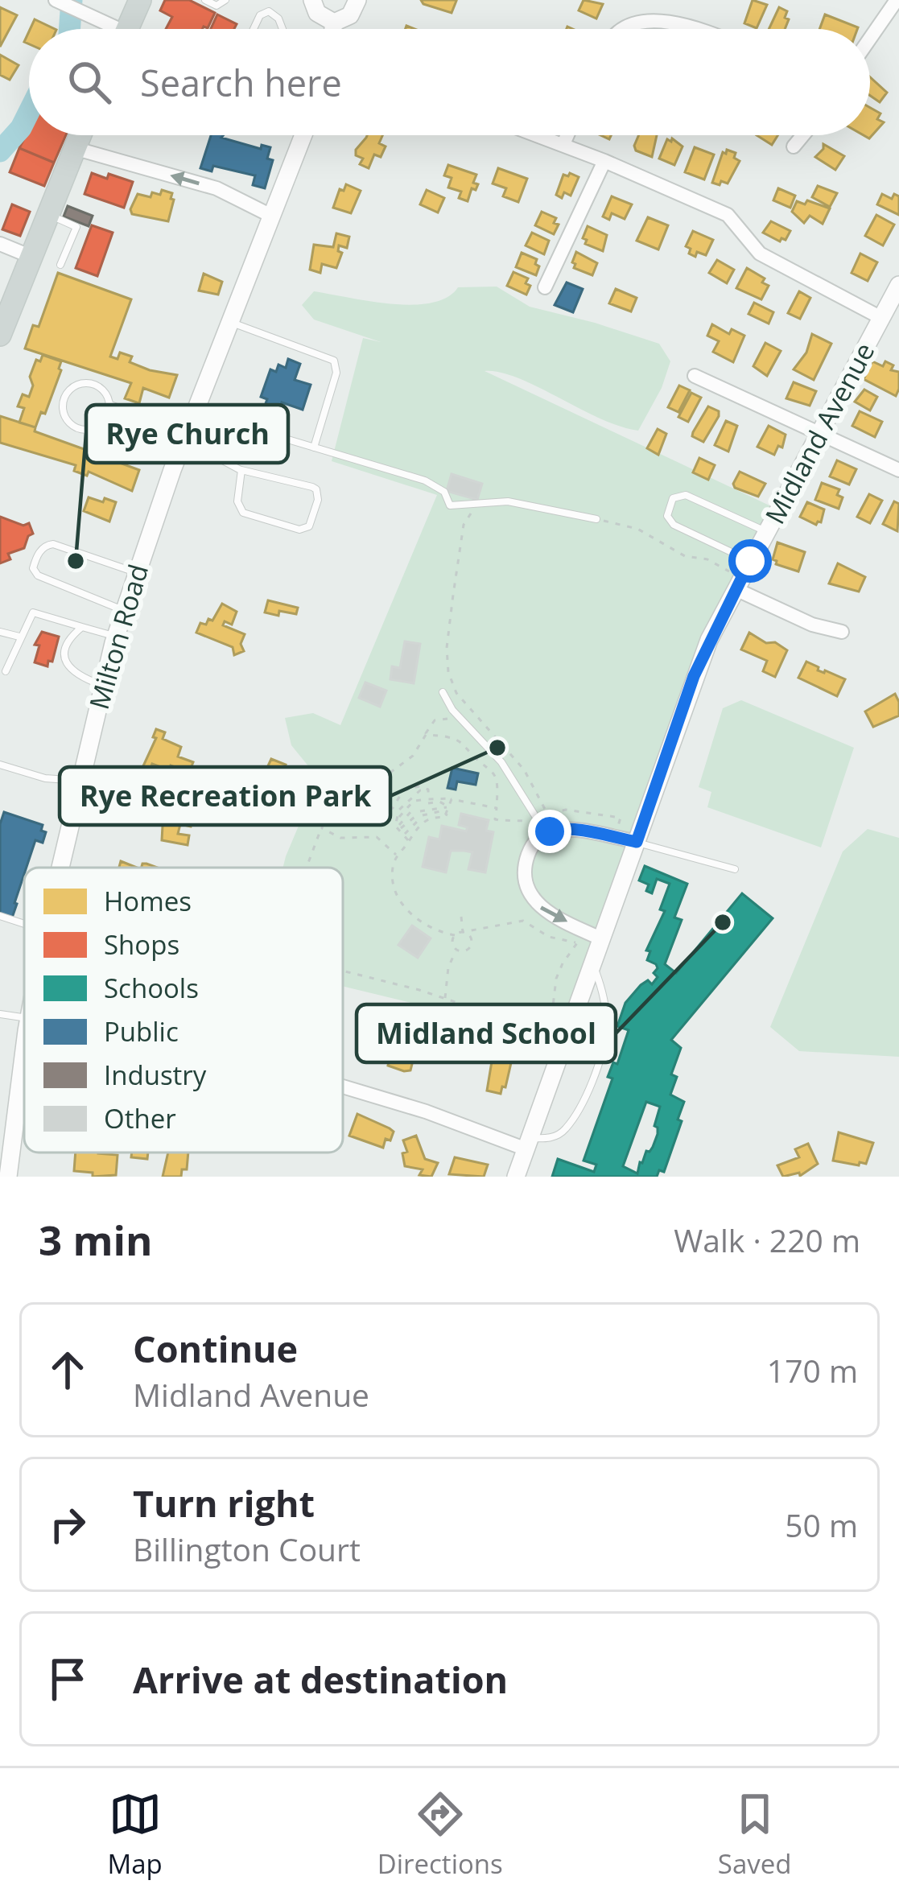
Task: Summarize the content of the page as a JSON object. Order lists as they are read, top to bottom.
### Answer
{
  "streets": {
    "street": ["Midland Avenue", "Milton Road"]
  },
  "places": ["Rye Church", "Rye Recreation Park", "Midland School"],
  "legend": [
    "Homes",
    "Shops",
    "Schools",
    "Public",
    "Industry",
    "Other"
  ],
  "page": {
    "search": "Search here",
    "heading": ["3 min", "Walk · 220 m"],
    "list": [
      ["Continue", "Midland Avenue", "170 m"],
      ["Turn right", "Billington Court", "50 m"],
      "Arrive at destination"
    ],
    "nav": ["Map", "Directions", "Saved"]
  }
}
